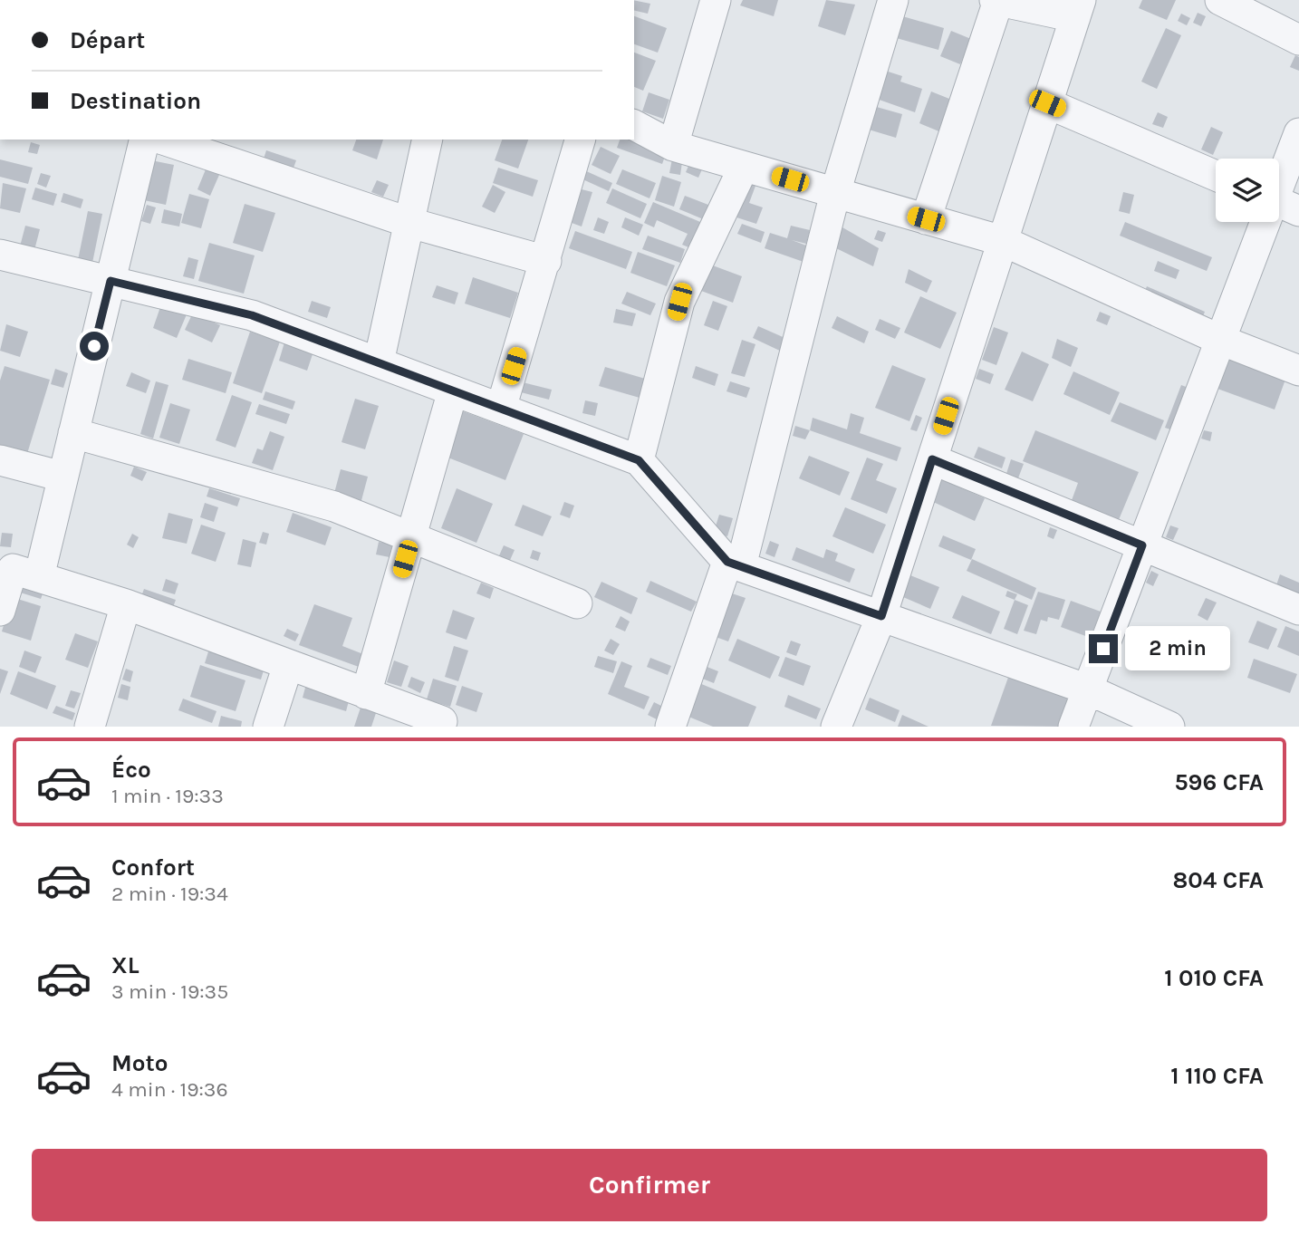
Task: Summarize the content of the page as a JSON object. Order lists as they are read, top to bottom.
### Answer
{
  "page": {
    "banner": ["Départ", "Destination"],
    "bubble": "2 min",
    "list": [
      {
        "name": "Éco",
        "note": "1 min · 19:33",
        "value": "596 CFA"
      },
      {
        "name": "Confort",
        "note": "2 min · 19:34",
        "value": "804 CFA"
      },
      {
        "name": "XL",
        "note": "3 min · 19:35",
        "value": "1 010 CFA"
      },
      {
        "name": "Moto",
        "note": "4 min · 19:36",
        "value": "1 110 CFA"
      }
    ],
    "buttons": "Confirmer"
  }
}
